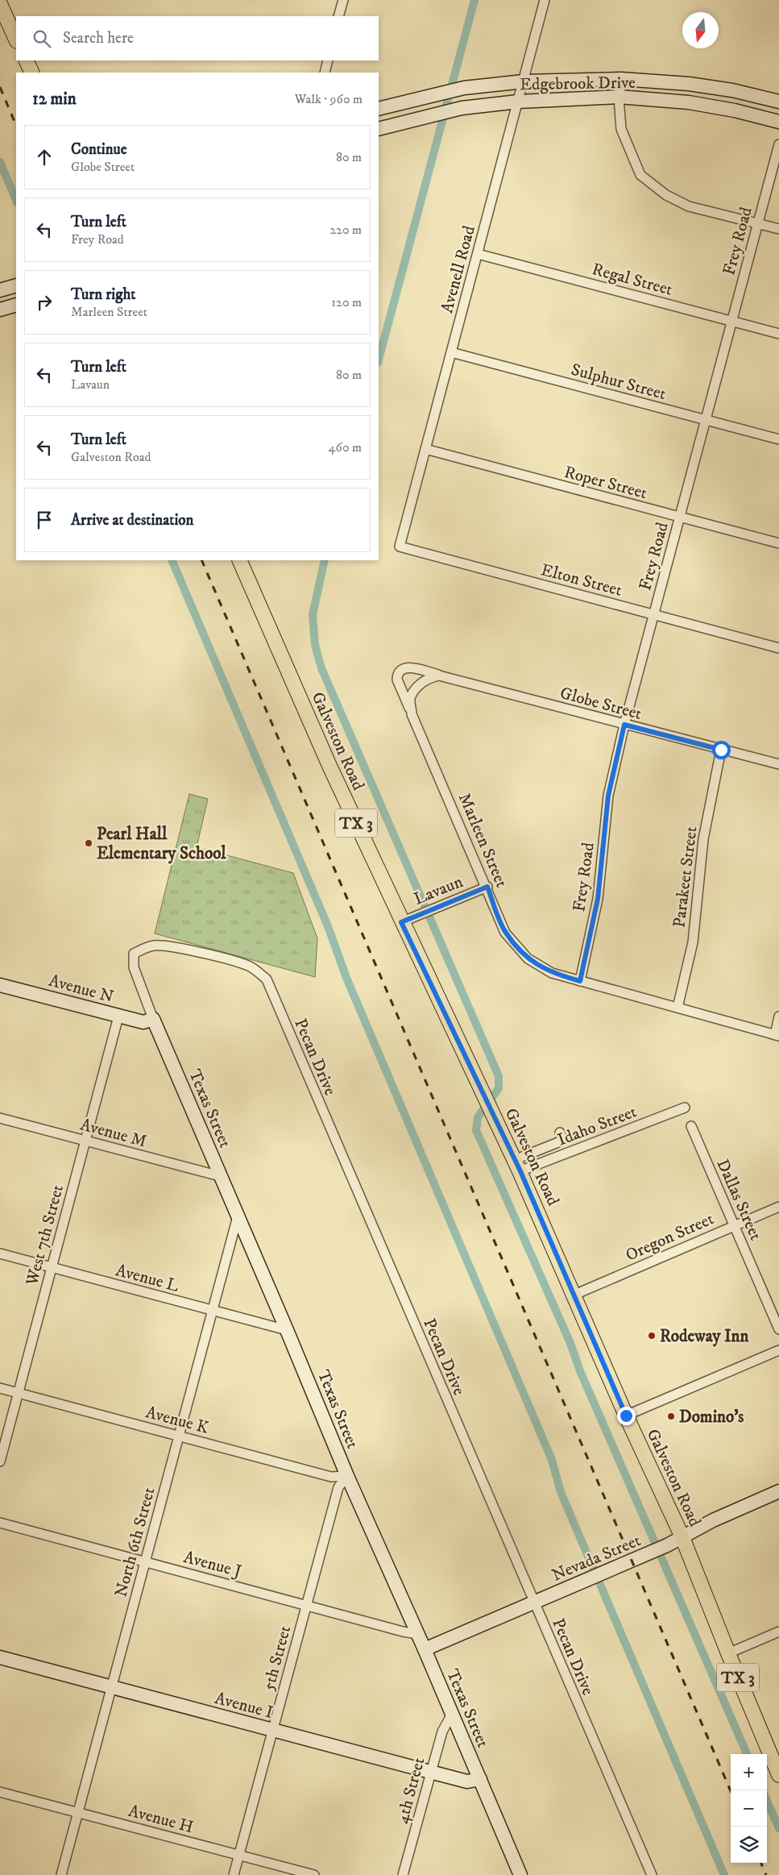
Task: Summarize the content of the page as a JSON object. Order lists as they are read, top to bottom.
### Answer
{
  "streets": {
    "main road": ["Galveston Road", "TX 3"],
    "street": [
      "Edgebrook Drive",
      "Frey Road",
      "Avenell Road",
      "Regal Street",
      "Sulphur Street",
      "Roper Street",
      "Elton Street",
      "Globe Street",
      "Marleen Street",
      "Parakeet Street",
      "Lavaun",
      "Avenue N",
      "Pecan Drive",
      "Texas Street",
      "Idaho Street",
      "Avenue M",
      "Dallas Street",
      "West 7th Street",
      "Oregon Street",
      "Avenue L",
      "Avenue K",
      "North 6th Street",
      "Nevada Street",
      "Avenue J",
      "5th Street",
      "Avenue I",
      "4th Street",
      "Avenue H"
    ]
  },
  "crossings": [
    ["Edgebrook Drive", "Avenell Road"],
    ["Frey Road", "Regal Street"],
    ["Frey Road", "Sulphur Street"],
    ["Frey Road", "Roper Street"],
    ["Frey Road", "Elton Street"],
    ["Frey Road", "Globe Street"],
    ["Frey Road", "Marleen Street"],
    ["Avenell Road", "Regal Street"],
    ["Avenell Road", "Sulphur Street"],
    ["Avenell Road", "Roper Street"],
    ["Avenell Road", "Elton Street"],
    ["Globe Street", "Marleen Street"],
    ["Globe Street", "Parakeet Street"],
    ["Galveston Road", "Lavaun"],
    ["Galveston Road", "Idaho Street"],
    ["Galveston Road", "Oregon Street"],
    ["Galveston Road", "Nevada Street"],
    ["Marleen Street", "Parakeet Street"],
    ["Marleen Street", "Lavaun"],
    ["Avenue N", "Texas Street"],
    ["Avenue N", "West 7th Street"],
    ["Pecan Drive", "Texas Street"],
    ["Pecan Drive", "Nevada Street"],
    ["Texas Street", "Avenue M"],
    ["Texas Street", "Avenue L"],
    ["Texas Street", "Avenue K"],
    ["Texas Street", "North 6th Street"],
    ["Texas Street", "Nevada Street"],
    ["Texas Street", "Avenue J"],
    ["Texas Street", "5th Street"],
    ["Texas Street", "Avenue I"],
    ["Texas Street", "4th Street"],
    ["Avenue M", "West 7th Street"],
    ["Dallas Street", "Oregon Street"],
    ["West 7th Street", "Avenue L"],
    ["West 7th Street", "Avenue K"],
    ["Avenue L", "North 6th Street"],
    ["Avenue K", "North 6th Street"],
    ["Avenue K", "5th Street"],
    ["North 6th Street", "Avenue J"],
    ["North 6th Street", "Avenue I"],
    ["North 6th Street", "Avenue H"],
    ["Avenue J", "5th Street"],
    ["5th Street", "Avenue I"],
    ["5th Street", "Avenue H"],
    ["Avenue I", "4th Street"]
  ],
  "places": ["Pearl Hall Elementary School", "Rodeway Inn", "Domino's"],
  "north": "bottom",
  "page": {
    "search": "Search here",
    "heading": ["12 min", "Walk · 960 m"],
    "list": [
      ["Continue", "Globe Street", "80 m"],
      ["Turn left", "Frey Road", "220 m"],
      ["Turn right", "Marleen Street", "120 m"],
      ["Turn left", "Lavaun", "80 m"],
      ["Turn left", "Galveston Road", "460 m"],
      "Arrive at destination"
    ],
    "map_buttons": ["+", "−"]
  }
}
